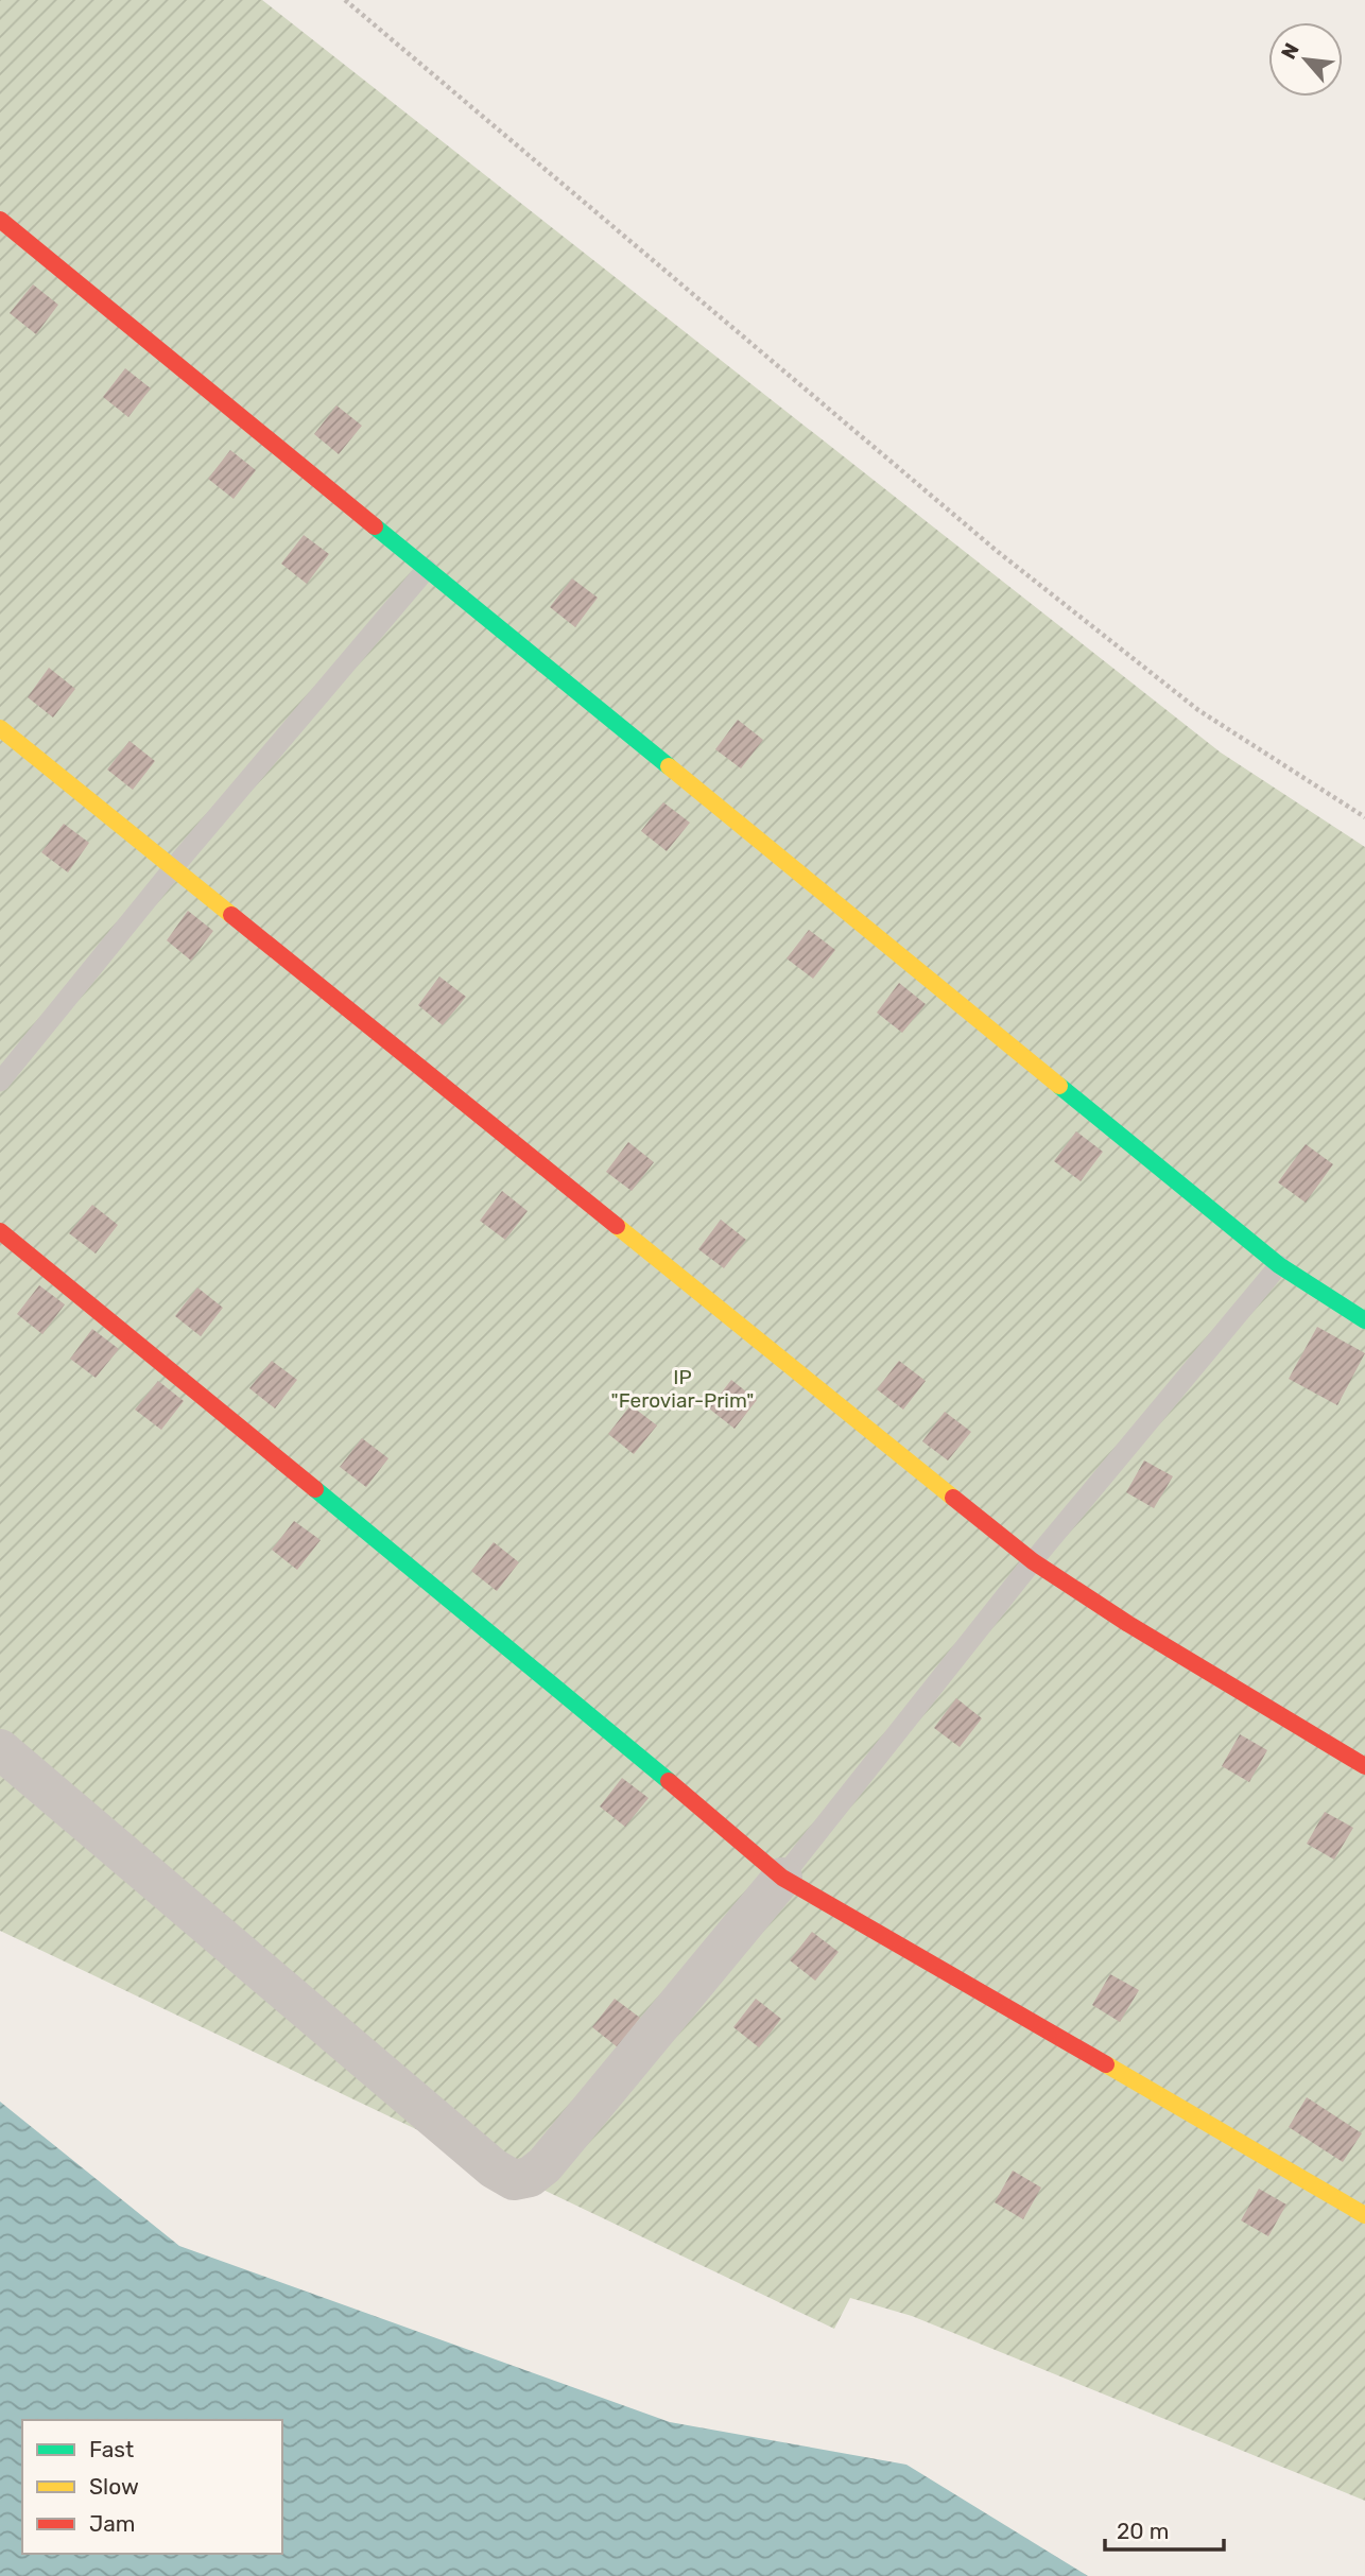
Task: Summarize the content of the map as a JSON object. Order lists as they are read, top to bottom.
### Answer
{
  "parks": ["IP \"Feroviar-Prim\""],
  "legend": ["Fast", "Slow", "Jam"],
  "scale_bar": "20 m",
  "north": "top left"
}
